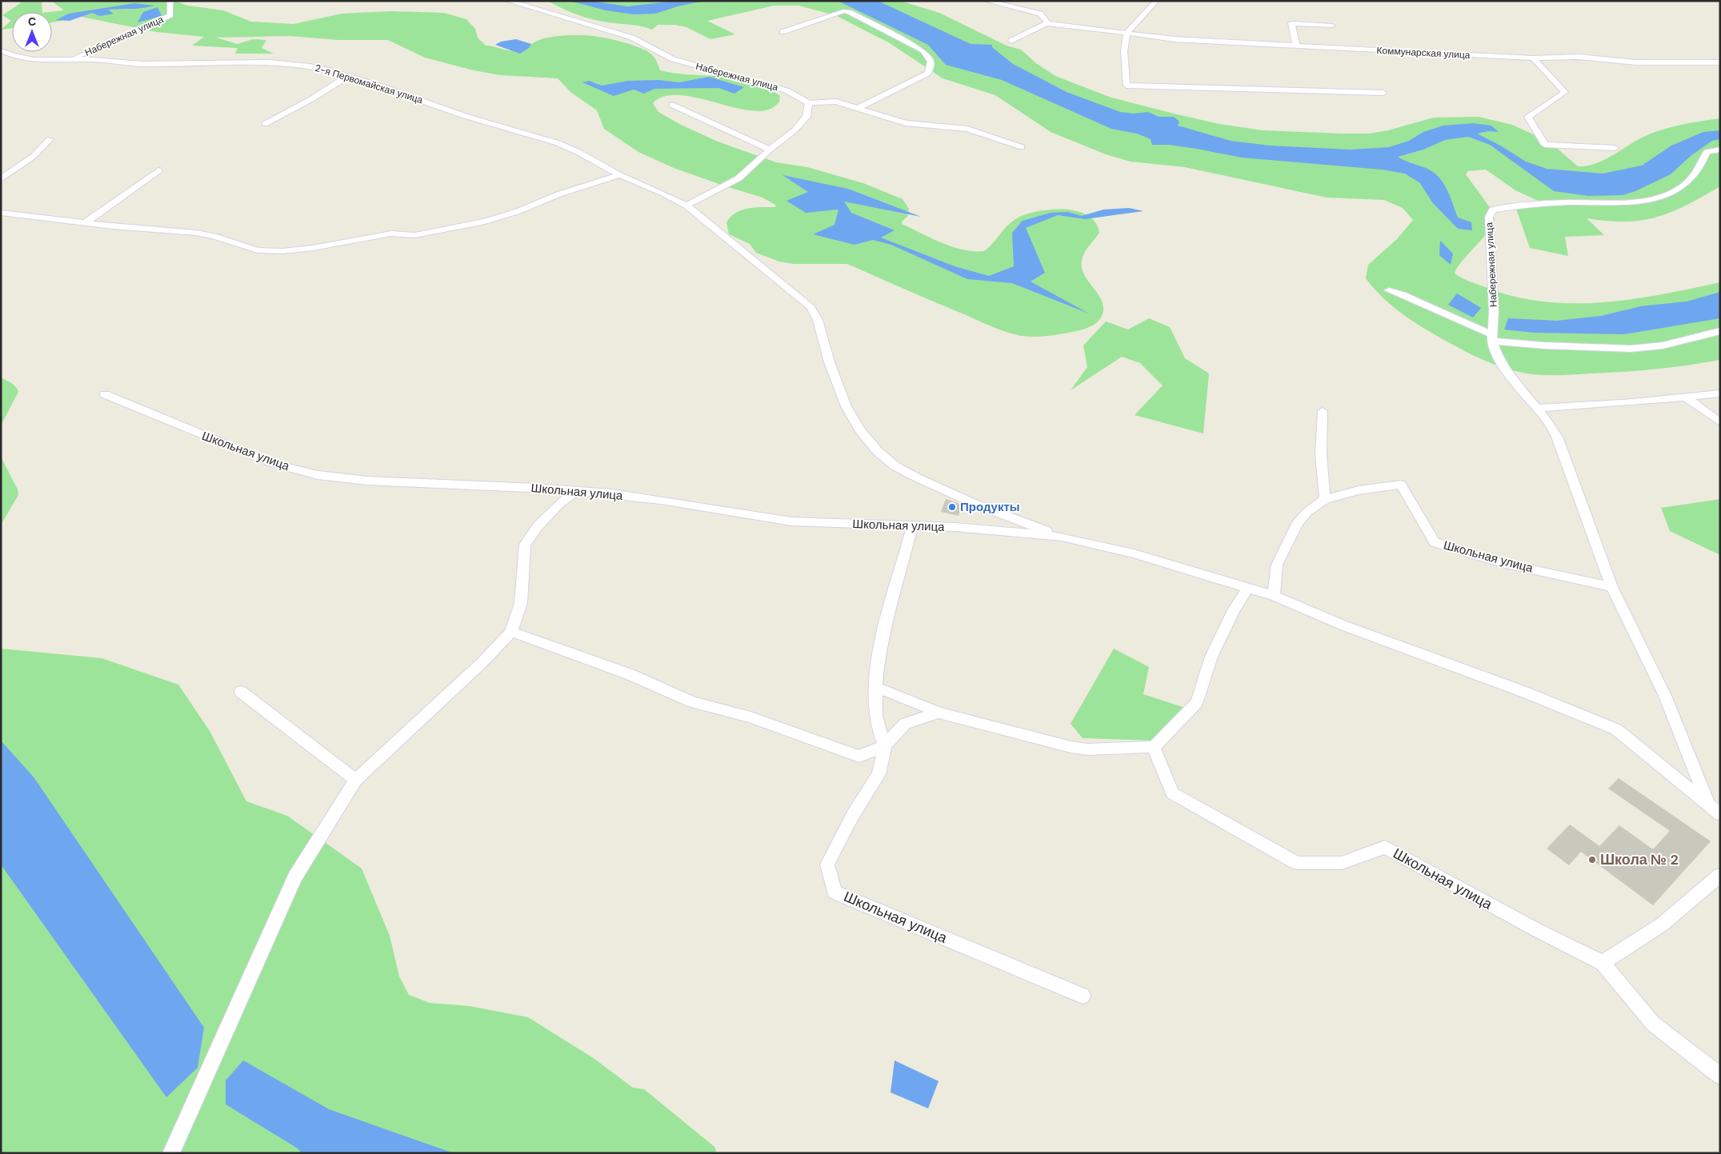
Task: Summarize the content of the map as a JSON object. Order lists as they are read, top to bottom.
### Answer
{
  "streets": {
    "street": [
      "Набережная улица",
      "Коммунарская улица",
      "2-я Первомайская улица",
      "Школьная улица"
    ]
  },
  "crossings": [
    ["Набережная улица", "2-я Первомайская улица"],
    ["Набережная улица", "Школьная улица"],
    ["2-я Первомайская улица", "Школьная улица"]
  ],
  "places": ["Продукты", "Школа № 2"],
  "north": "top"
}
